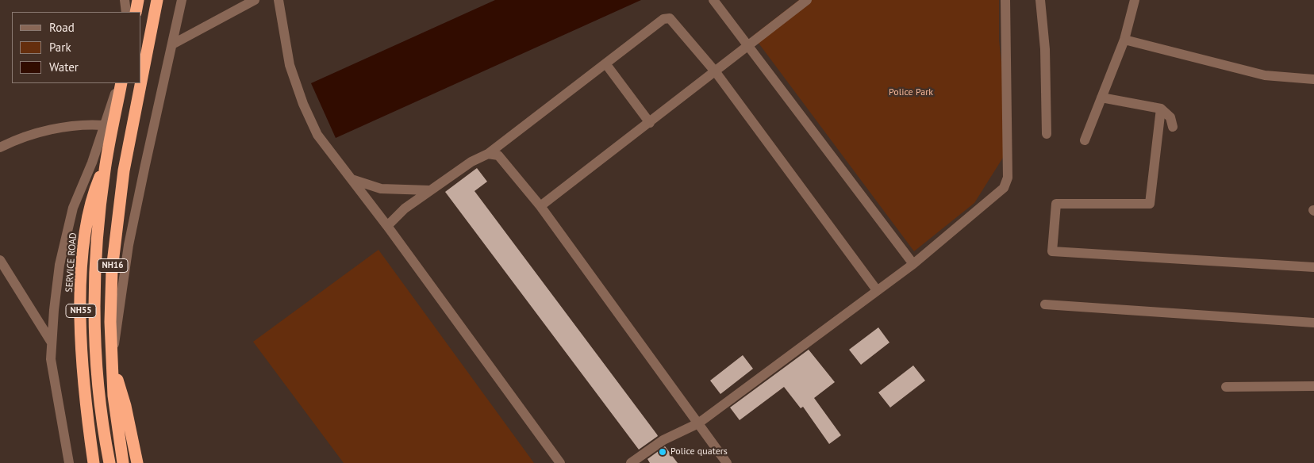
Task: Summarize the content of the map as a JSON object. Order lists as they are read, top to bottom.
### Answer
{
  "streets": {
    "highway": ["SERVICE ROAD", "NH16", "NH55"]
  },
  "crossings": [
    ["SERVICE ROAD", "NH16"]
  ],
  "parks": ["Police Park"],
  "places": ["Police quaters"],
  "legend": ["Road", "Park", "Water"]
}
